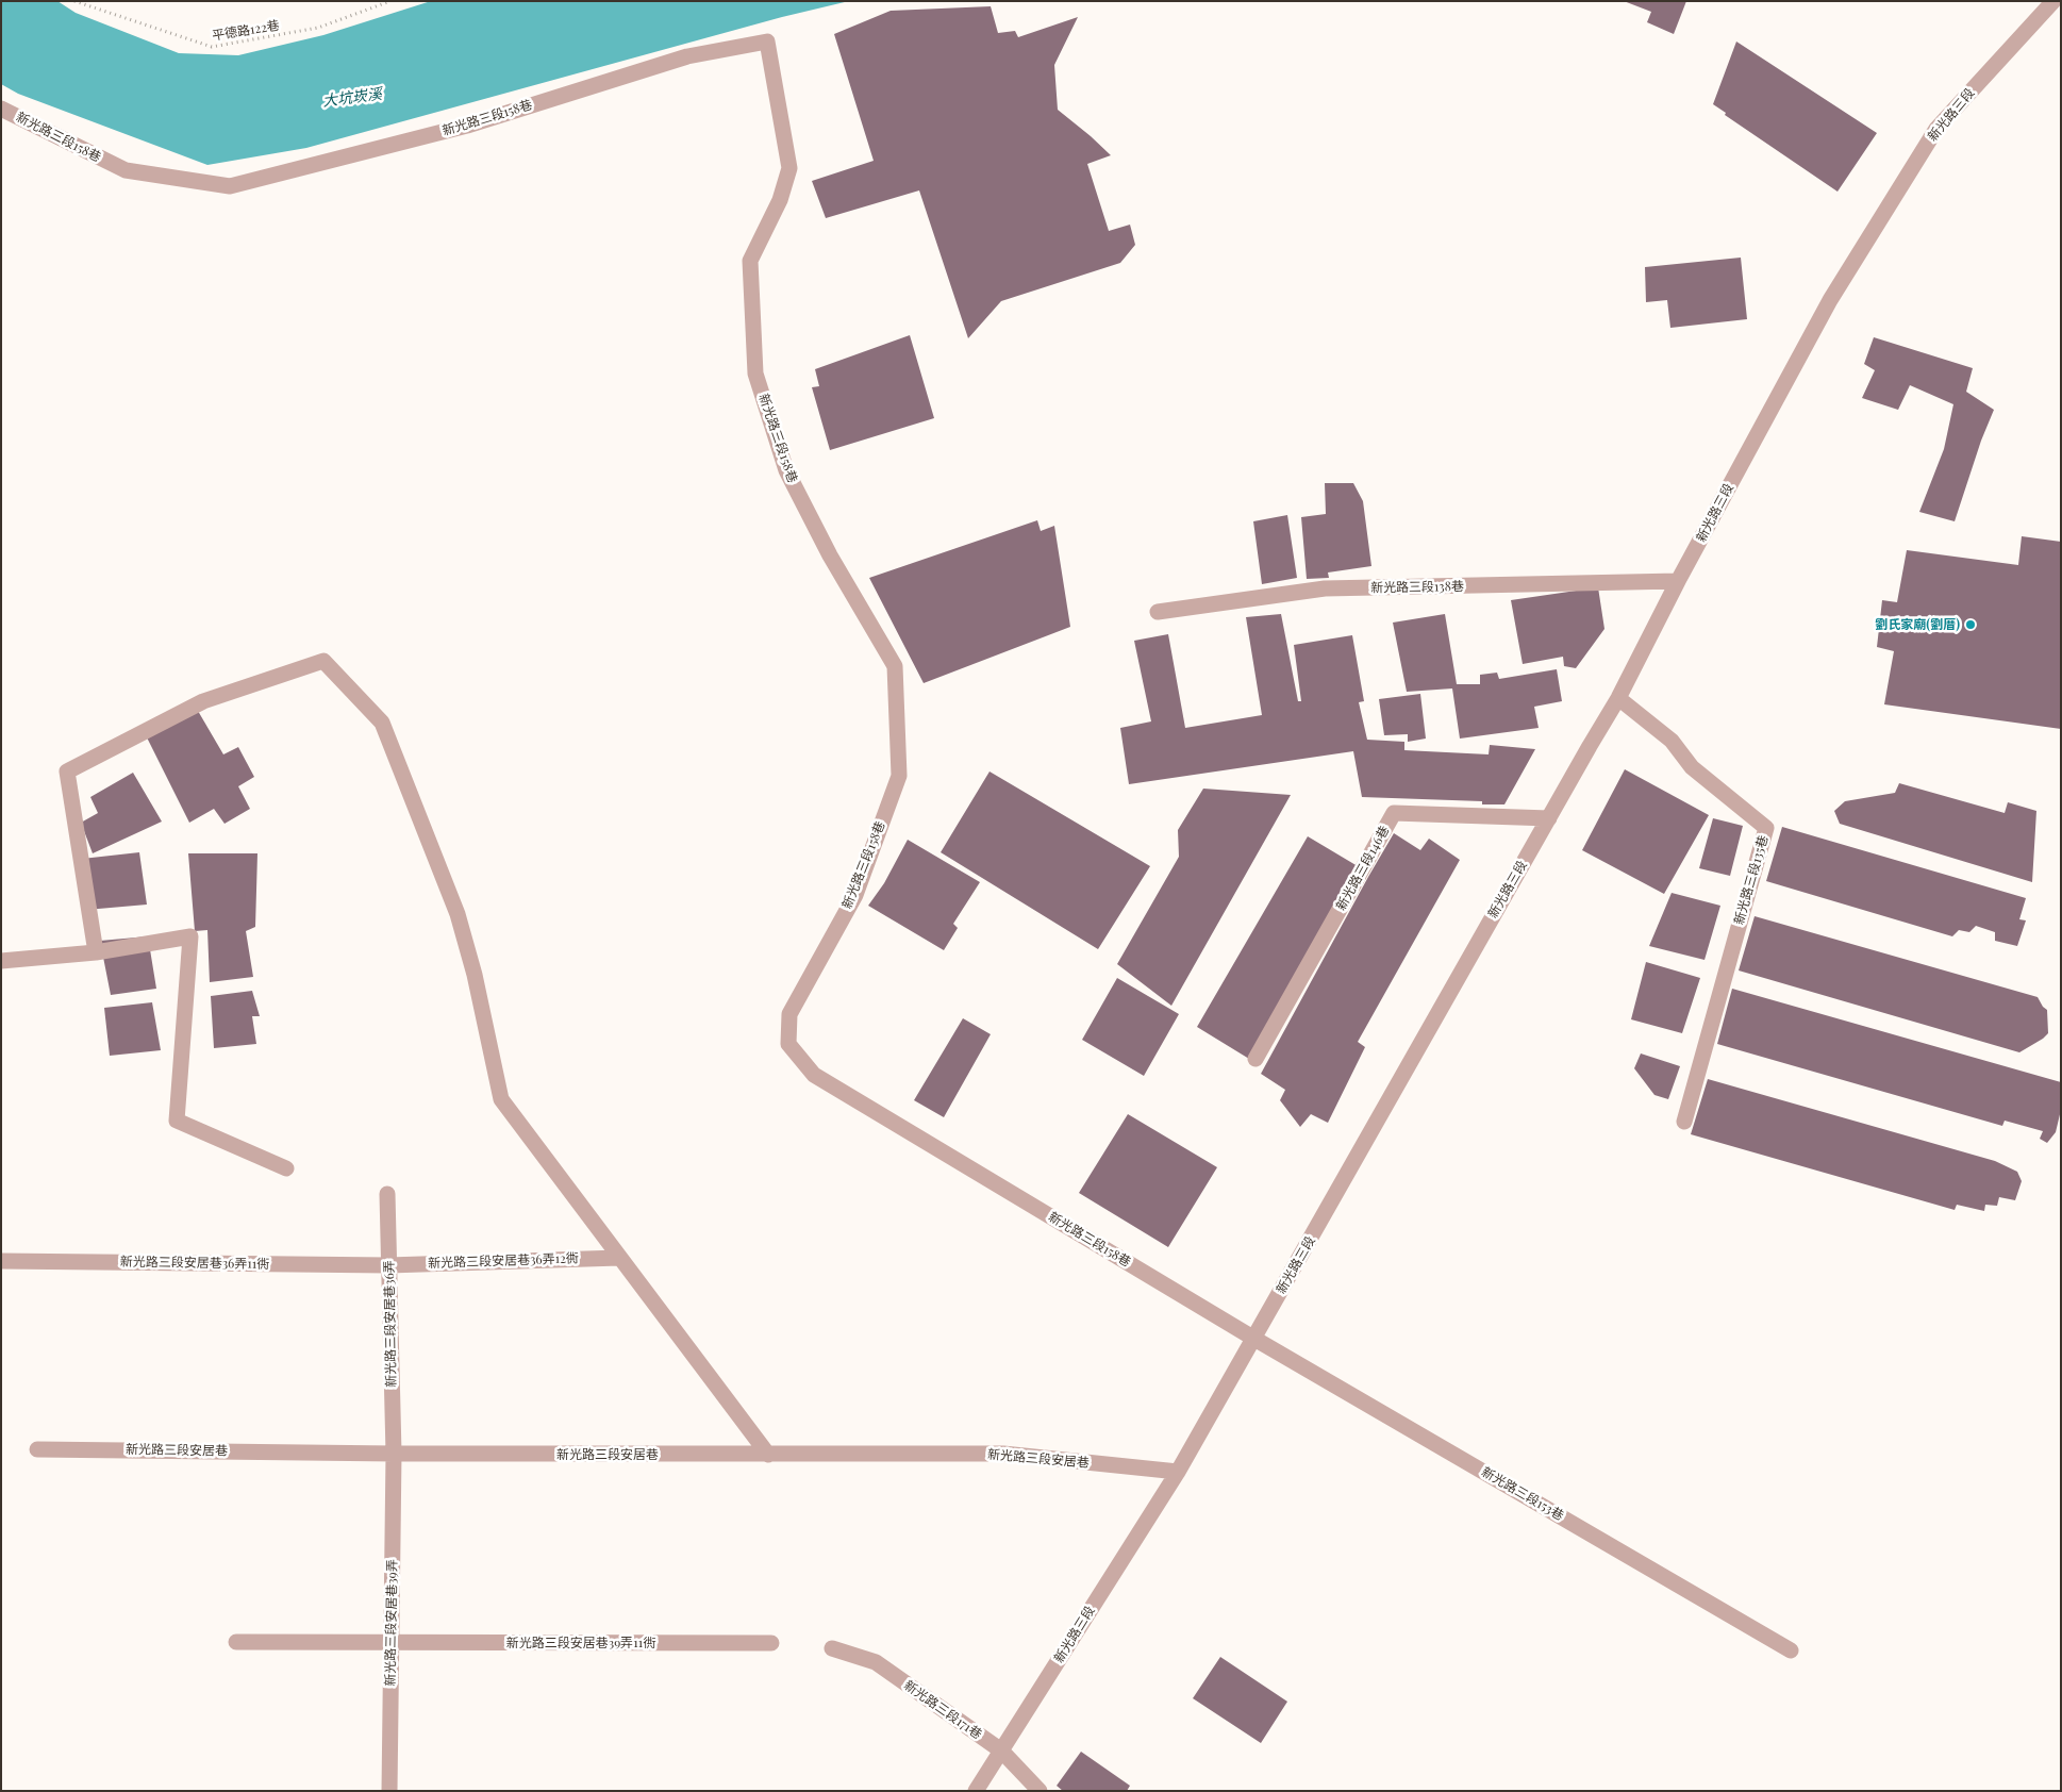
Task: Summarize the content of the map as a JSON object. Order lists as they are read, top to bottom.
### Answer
{
  "streets": {
    "street": [
      "新光路三段",
      "新光路三段158巷",
      "新光路三段138巷",
      "新光路三段146巷",
      "新光路三段135巷",
      "新光路三段安居巷36弄12衖",
      "新光路三段安居巷36弄11衖",
      "新光路三段安居巷36弄",
      "新光路三段安居巷",
      "新光路三段153巷",
      "新光路三段安居巷39弄",
      "新光路三段安居巷39弄11衖",
      "新光路三段171巷"
    ],
    "path": ["平德路122巷"]
  },
  "crossings": [
    ["新光路三段", "新光路三段158巷"],
    ["新光路三段", "新光路三段138巷"],
    ["新光路三段", "新光路三段146巷"],
    ["新光路三段", "新光路三段135巷"],
    ["新光路三段", "新光路三段安居巷"],
    ["新光路三段", "新光路三段153巷"],
    ["新光路三段", "新光路三段171巷"],
    ["新光路三段158巷", "新光路三段153巷"],
    ["新光路三段安居巷36弄12衖", "新光路三段安居巷36弄11衖"],
    ["新光路三段安居巷36弄12衖", "新光路三段安居巷36弄"],
    ["新光路三段安居巷36弄11衖", "新光路三段安居巷36弄"],
    ["新光路三段安居巷36弄", "新光路三段安居巷"],
    ["新光路三段安居巷36弄", "新光路三段安居巷39弄"],
    ["新光路三段安居巷", "新光路三段安居巷39弄"],
    ["新光路三段安居巷39弄", "新光路三段安居巷39弄11衖"]
  ],
  "water": ["大坑崁溪"],
  "places": ["劉氏家廟(劉厝)"]
}
